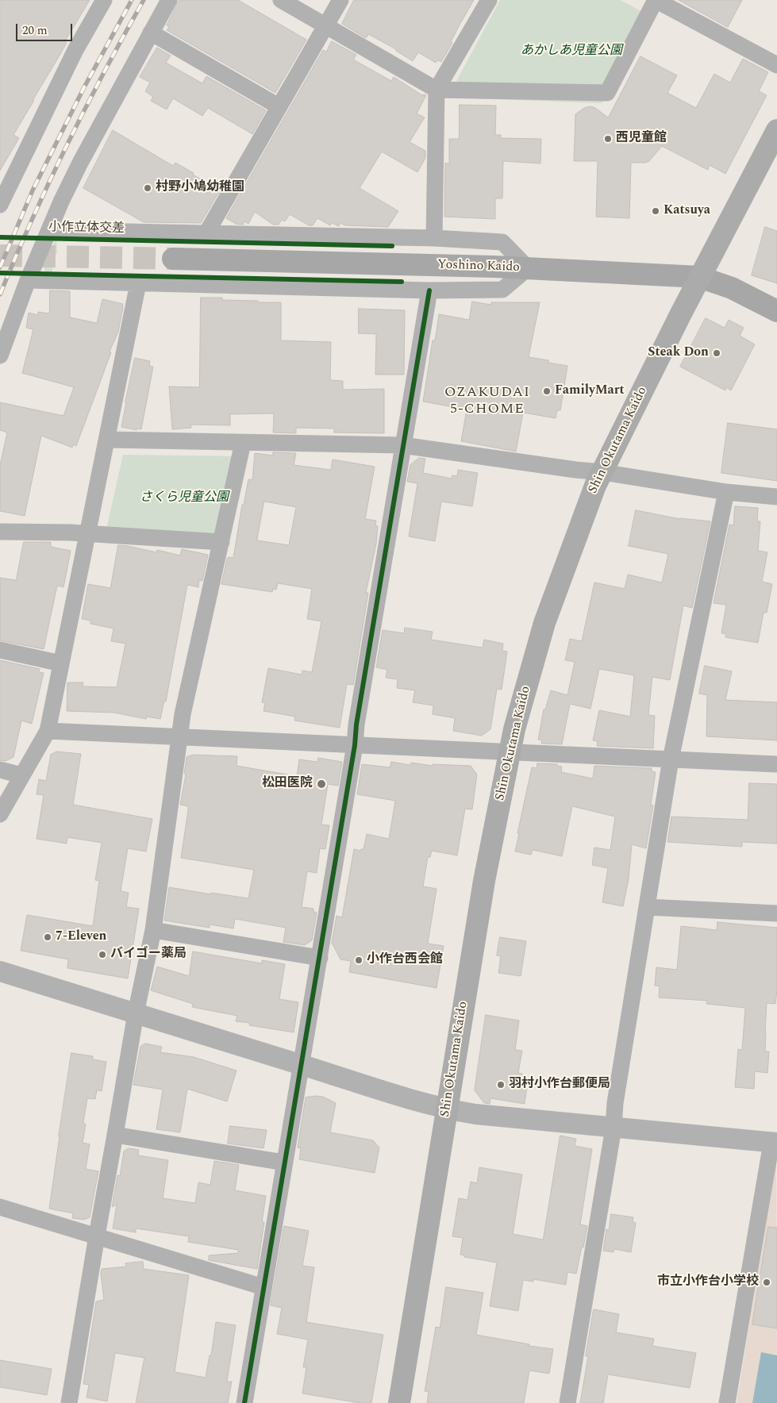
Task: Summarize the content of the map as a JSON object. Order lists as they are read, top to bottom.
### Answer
{
  "streets": {
    "main road": ["Yoshino Kaido", "Shin Okutama Kaido"],
    "cycle path": ["小作立体交差"]
  },
  "crossings": [
    ["Yoshino Kaido", "Shin Okutama Kaido"]
  ],
  "districts": ["OZAKUDAI 5-CHOME"],
  "parks": ["あかしあ児童公園", "さくら児童公園"],
  "places": [
    "西児童館",
    "村野小鳩幼稚園",
    "Katsuya",
    "Steak Don",
    "FamilyMart",
    "松田医院",
    "7-Eleven",
    "バイゴー薬局",
    "小作台西会館",
    "羽村小作台郵便局",
    "市立小作台小学校"
  ],
  "scale_bar": "20 m"
}
